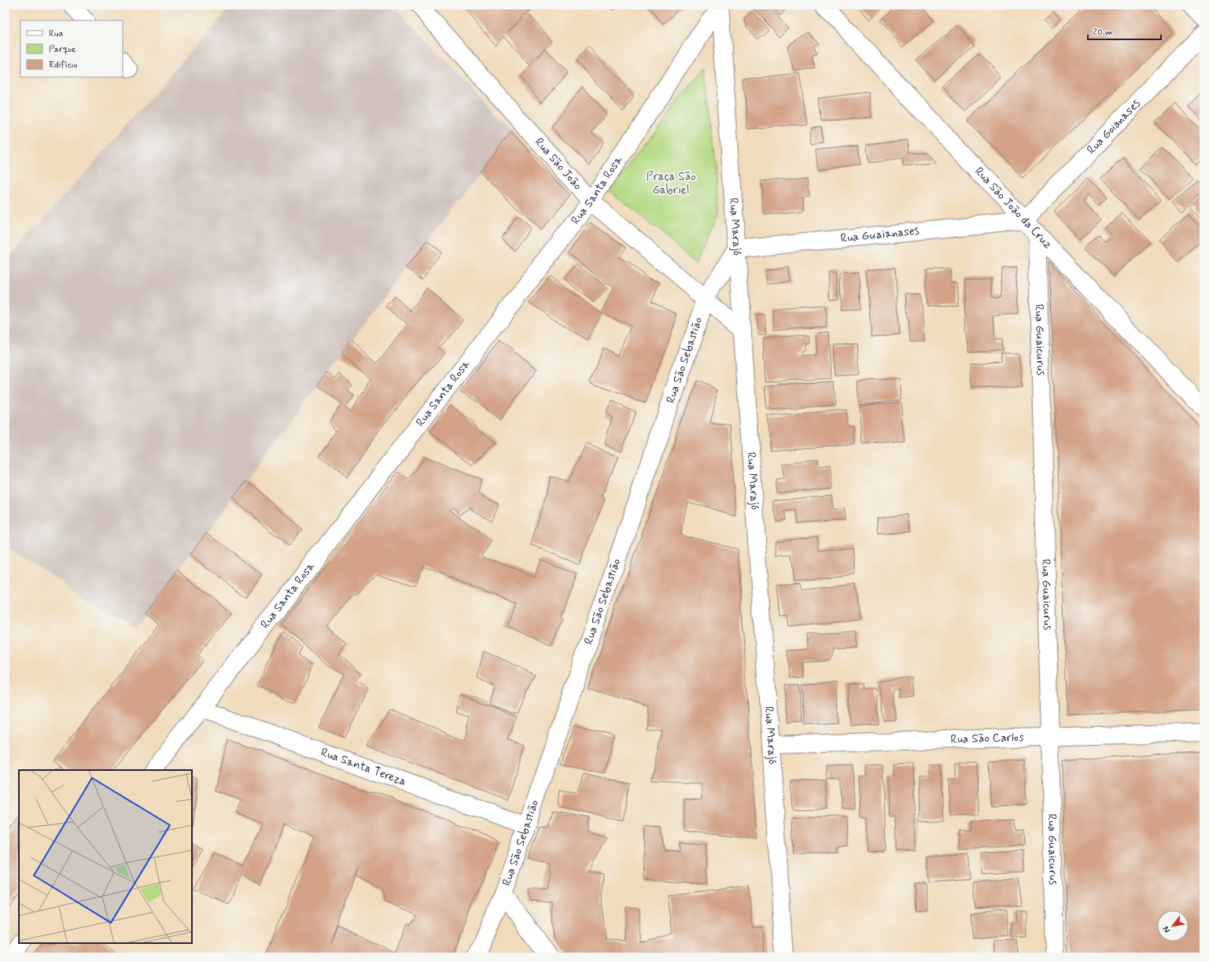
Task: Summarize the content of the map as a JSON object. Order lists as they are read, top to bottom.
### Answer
{
  "streets": {
    "street": [
      "Rua Goianases",
      "Rua São João",
      "Rua Santa Rosa",
      "Rua São João da Cruz",
      "Rua Marajó",
      "Rua Guaianases",
      "Rua Guaicurus",
      "Rua São Sebastião",
      "Rua São Carlos",
      "Rua Santa Tereza"
    ]
  },
  "crossings": [
    ["Rua Goianases", "Rua São João da Cruz"],
    ["Rua Goianases", "Rua Guaianases"],
    ["Rua São João", "Rua Santa Rosa"],
    ["Rua São João", "Rua Marajó"],
    ["Rua São João", "Rua São Sebastião"],
    ["Rua Santa Rosa", "Rua Marajó"],
    ["Rua Santa Rosa", "Rua Santa Tereza"],
    ["Rua São João da Cruz", "Rua Guaianases"],
    ["Rua São João da Cruz", "Rua Guaicurus"],
    ["Rua Marajó", "Rua Guaianases"],
    ["Rua Marajó", "Rua São Sebastião"],
    ["Rua Marajó", "Rua São Carlos"],
    ["Rua Guaianases", "Rua São Sebastião"],
    ["Rua Guaicurus", "Rua São Carlos"],
    ["Rua São Sebastião", "Rua Santa Tereza"]
  ],
  "parks": ["Praça São Gabriel"],
  "legend": ["Rua", "Parque", "Edifício"],
  "scale_bar": "20 m",
  "north": "bottom left"
}
